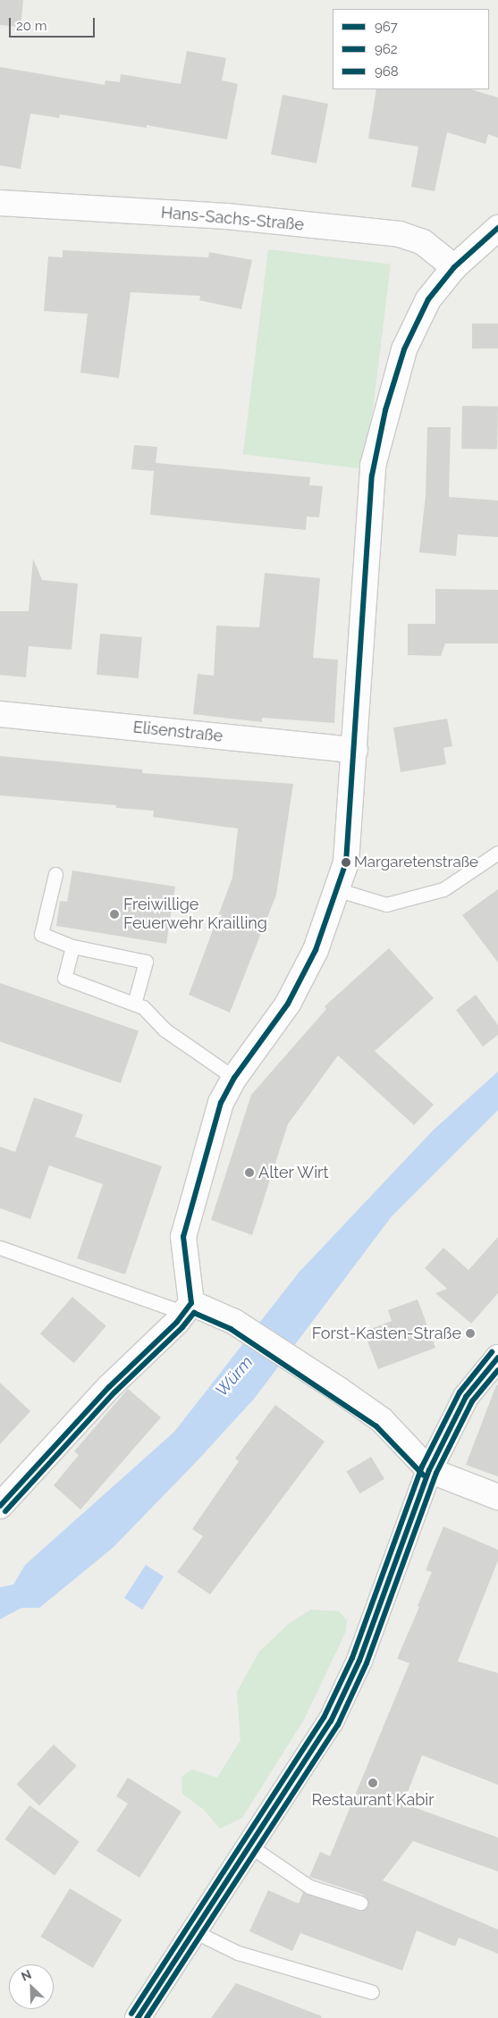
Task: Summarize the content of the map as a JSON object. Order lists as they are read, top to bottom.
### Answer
{
  "streets": {
    "street": ["Hans-Sachs-Straße", "Elisenstraße"]
  },
  "water": ["Würm"],
  "places": [
    "Margaretenstraße",
    "Freiwillige Feuerwehr Krailling",
    "Alter Wirt",
    "Forst-Kasten-Straße",
    "Restaurant Kabir"
  ],
  "lines": ["transit line 967", "transit line 962", "transit line 968"],
  "legend": ["967", "962", "968"],
  "scale_bar": "20 m",
  "north": "top left"
}
